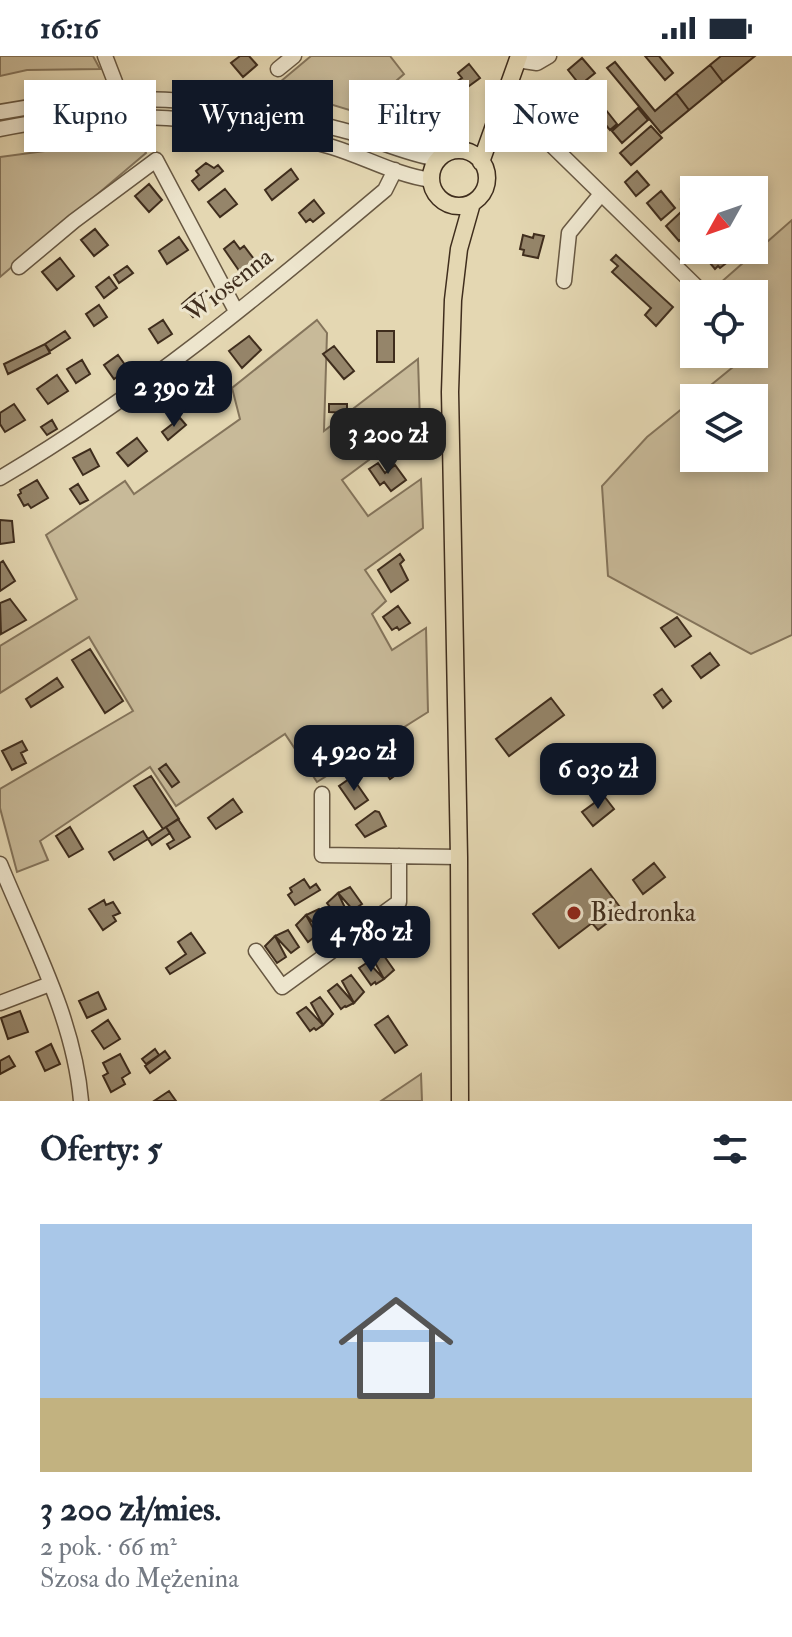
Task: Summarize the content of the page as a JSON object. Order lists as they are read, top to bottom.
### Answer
{
  "streets": {
    "street": ["Wiosenna"]
  },
  "places": ["Biedronka"],
  "north": "bottom left",
  "page": {
    "status": "16:16",
    "chip": [
      "Kupno",
      "Wynajem",
      "Filtry",
      "Nowe"
    ],
    "price": [
      "2 390 zł",
      "3 200 zł",
      "4 920 zł",
      "6 030 zł",
      "4 780 zł"
    ],
    "heading": "Oferty: 5",
    "list": [
      {
        "name": "3 200 zł/mies.",
        "note": "2 pok. · 66 m² · Szosa do Mężenina"
      }
    ]
  }
}
